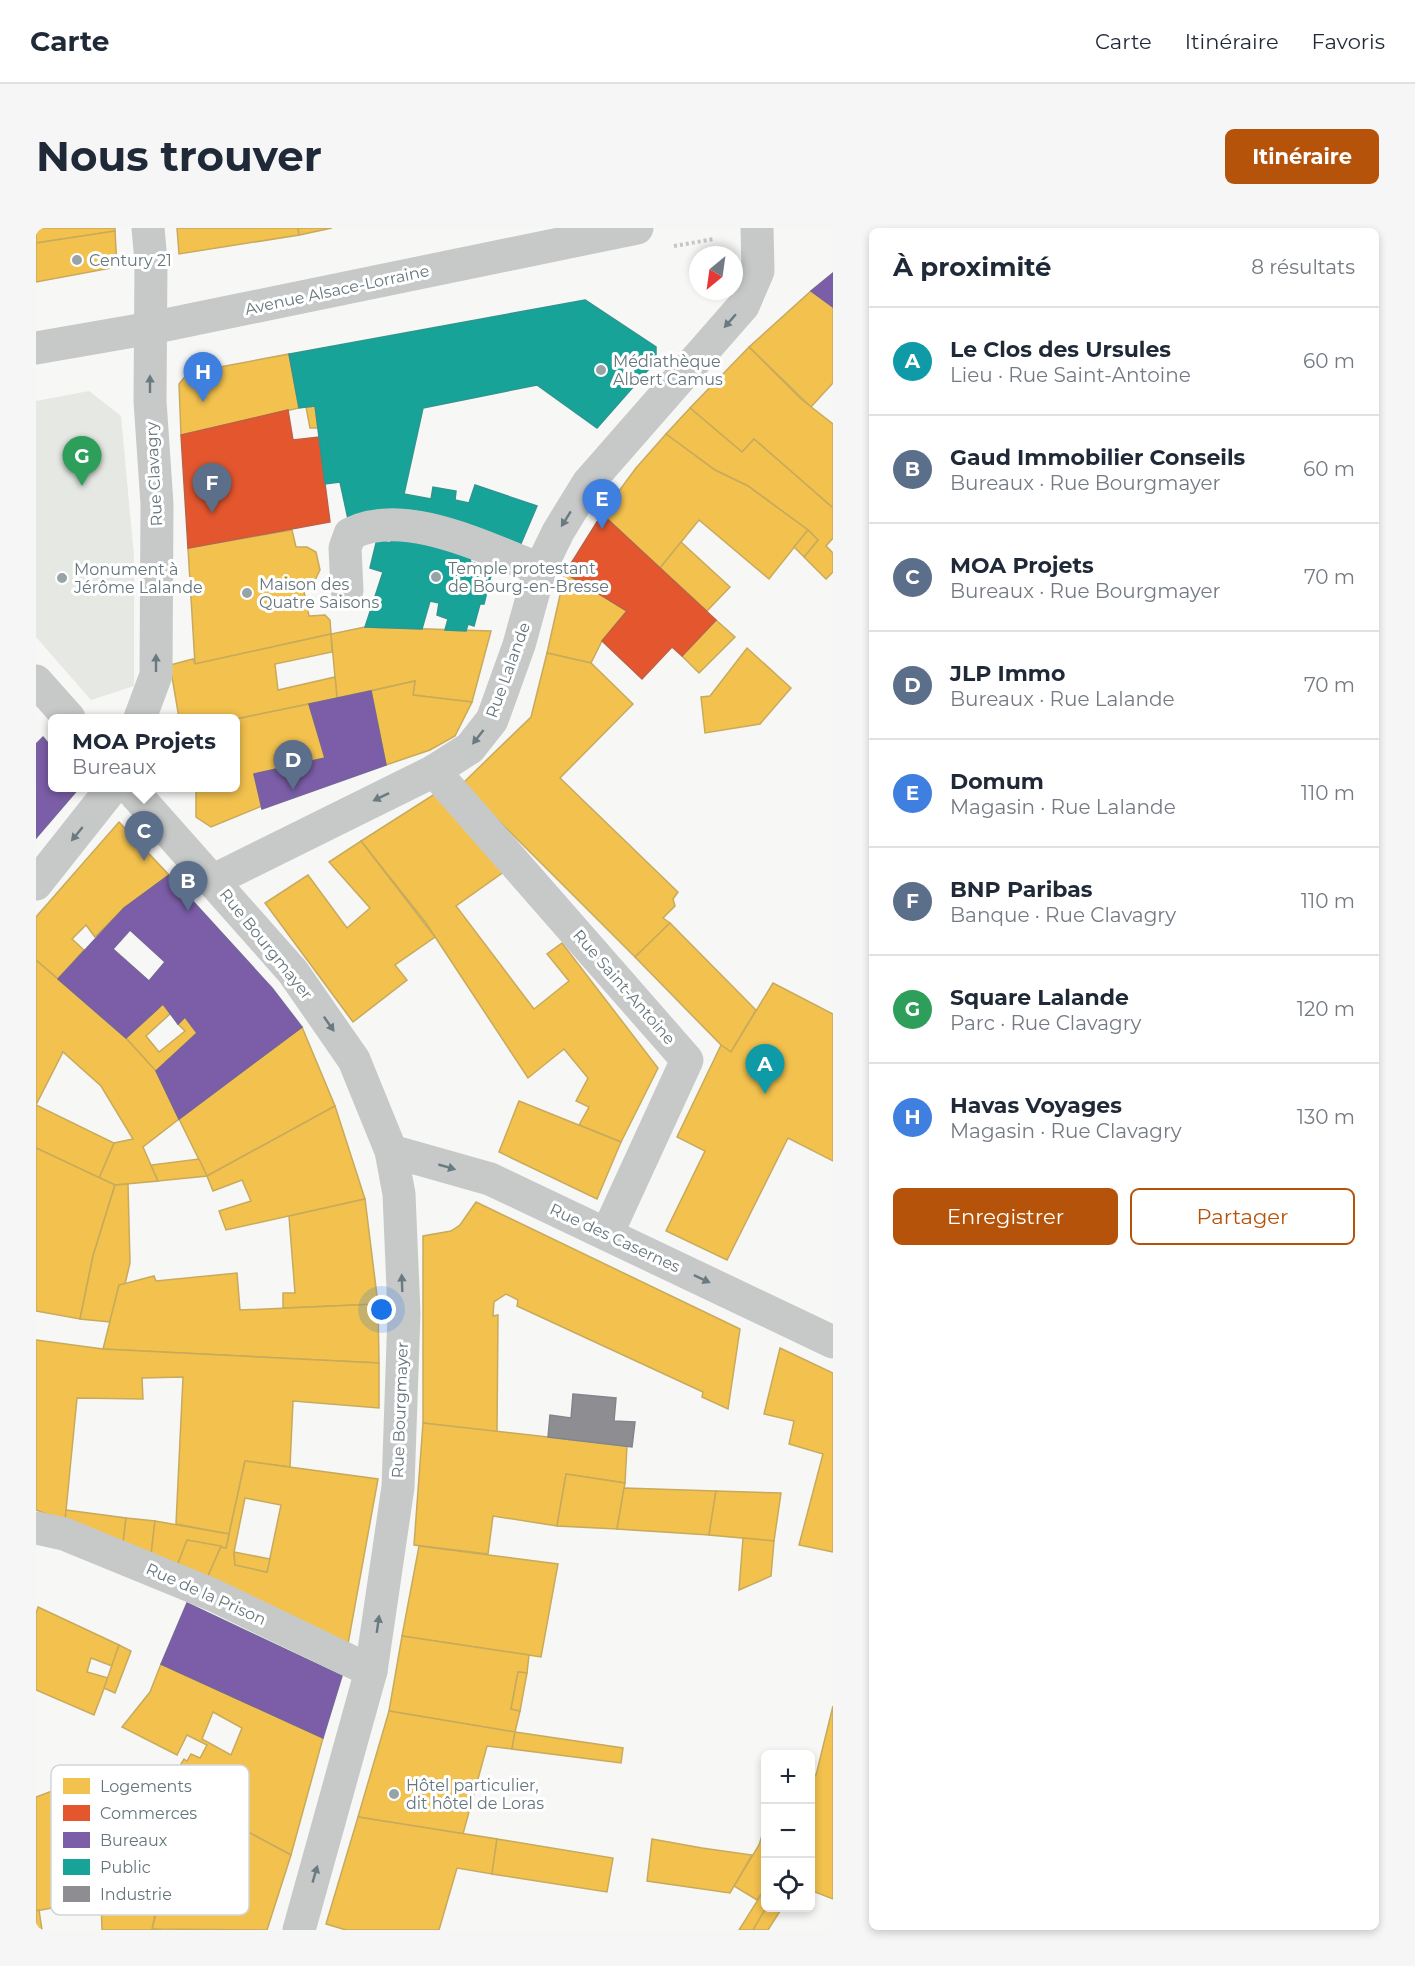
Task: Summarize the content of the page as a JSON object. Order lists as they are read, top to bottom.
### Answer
{
  "streets": {
    "street": [
      "Avenue Alsace-Lorraine",
      "Rue Clavagry",
      "Rue Lalande",
      "Rue Bourgmayer",
      "Rue Saint-Antoine",
      "Rue des Casernes",
      "Rue de la Prison"
    ]
  },
  "crossings": [
    ["Avenue Alsace-Lorraine", "Rue Clavagry"],
    ["Rue Lalande", "Rue Bourgmayer"],
    ["Rue Lalande", "Rue Saint-Antoine"],
    ["Rue Bourgmayer", "Rue des Casernes"],
    ["Rue Bourgmayer", "Rue de la Prison"],
    ["Rue Saint-Antoine", "Rue des Casernes"]
  ],
  "one_way": ["Rue Clavagry", "Rue Lalande", "Rue des Casernes"],
  "places": [
    "Century 21",
    "Médiathèque Albert Camus",
    "Temple protestant de Bourg-en-Bresse",
    "Monument à Jérôme Lalande",
    "Maison des Quatre Saisons",
    "Hôtel particulier, dit hôtel de Loras"
  ],
  "legend": [
    "Logements",
    "Commerces",
    "Bureaux",
    "Public",
    "Industrie"
  ],
  "north": "bottom left",
  "page": {
    "header": "Carte",
    "nav": ["Carte", "Itinéraire", "Favoris"],
    "buttons": [
      "Itinéraire",
      ["Enregistrer", "Partager"]
    ],
    "title": "Nous trouver",
    "heading": ["À proximité", "8 résultats"],
    "list": [
      {
        "mark": "A",
        "name": "Le Clos des Ursules",
        "note": "Lieu · Rue Saint-Antoine",
        "value": "60 m"
      },
      {
        "mark": "B",
        "name": "Gaud Immobilier Conseils",
        "note": "Bureaux · Rue Bourgmayer",
        "value": "60 m"
      },
      {
        "mark": "C",
        "name": "MOA Projets",
        "note": "Bureaux · Rue Bourgmayer",
        "value": "70 m"
      },
      {
        "mark": "D",
        "name": "JLP Immo",
        "note": "Bureaux · Rue Lalande",
        "value": "70 m"
      },
      {
        "mark": "E",
        "name": "Domum",
        "note": "Magasin · Rue Lalande",
        "value": "110 m"
      },
      {
        "mark": "F",
        "name": "BNP Paribas",
        "note": "Banque · Rue Clavagry",
        "value": "110 m"
      },
      {
        "mark": "G",
        "name": "Square Lalande",
        "note": "Parc · Rue Clavagry",
        "value": "120 m"
      },
      {
        "mark": "H",
        "name": "Havas Voyages",
        "note": "Magasin · Rue Clavagry",
        "value": "130 m"
      }
    ],
    "pins": [
      "H",
      "G",
      "F",
      "E",
      "D",
      "C",
      "B",
      "A"
    ],
    "popup": ["MOA Projets", "Bureaux"],
    "map_buttons": ["+", "−"]
  }
}
